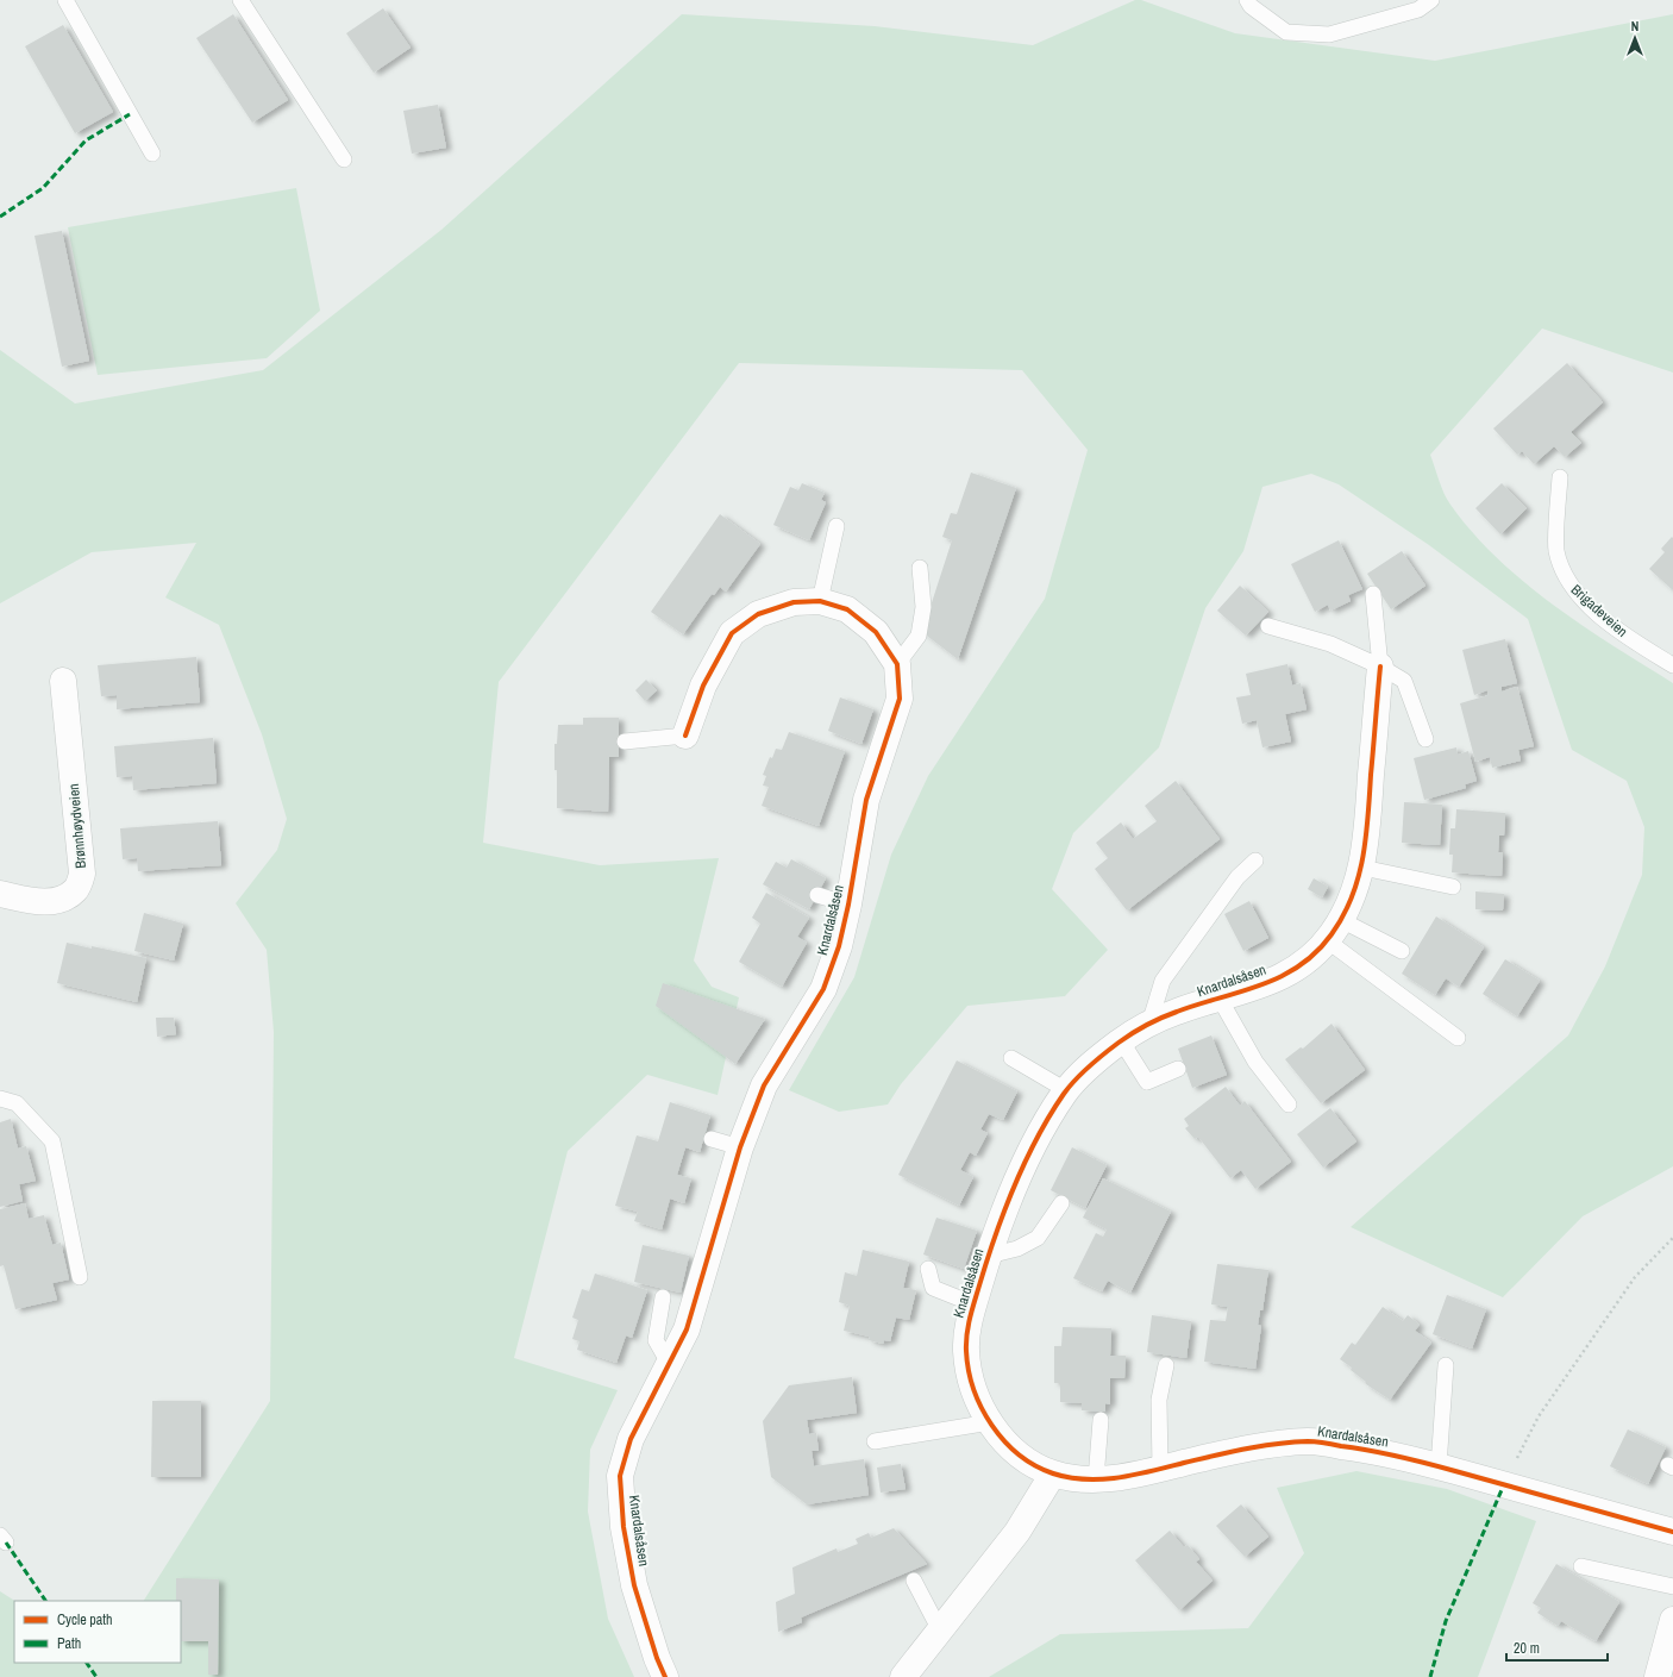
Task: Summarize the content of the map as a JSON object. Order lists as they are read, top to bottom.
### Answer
{
  "streets": {
    "street": ["Brønnhøydveien", "Knardalsåsen"],
    "lane": ["Brigadeveien"]
  },
  "legend": ["Cycle path", "Path"],
  "scale_bar": "20 m",
  "north": "top"
}
